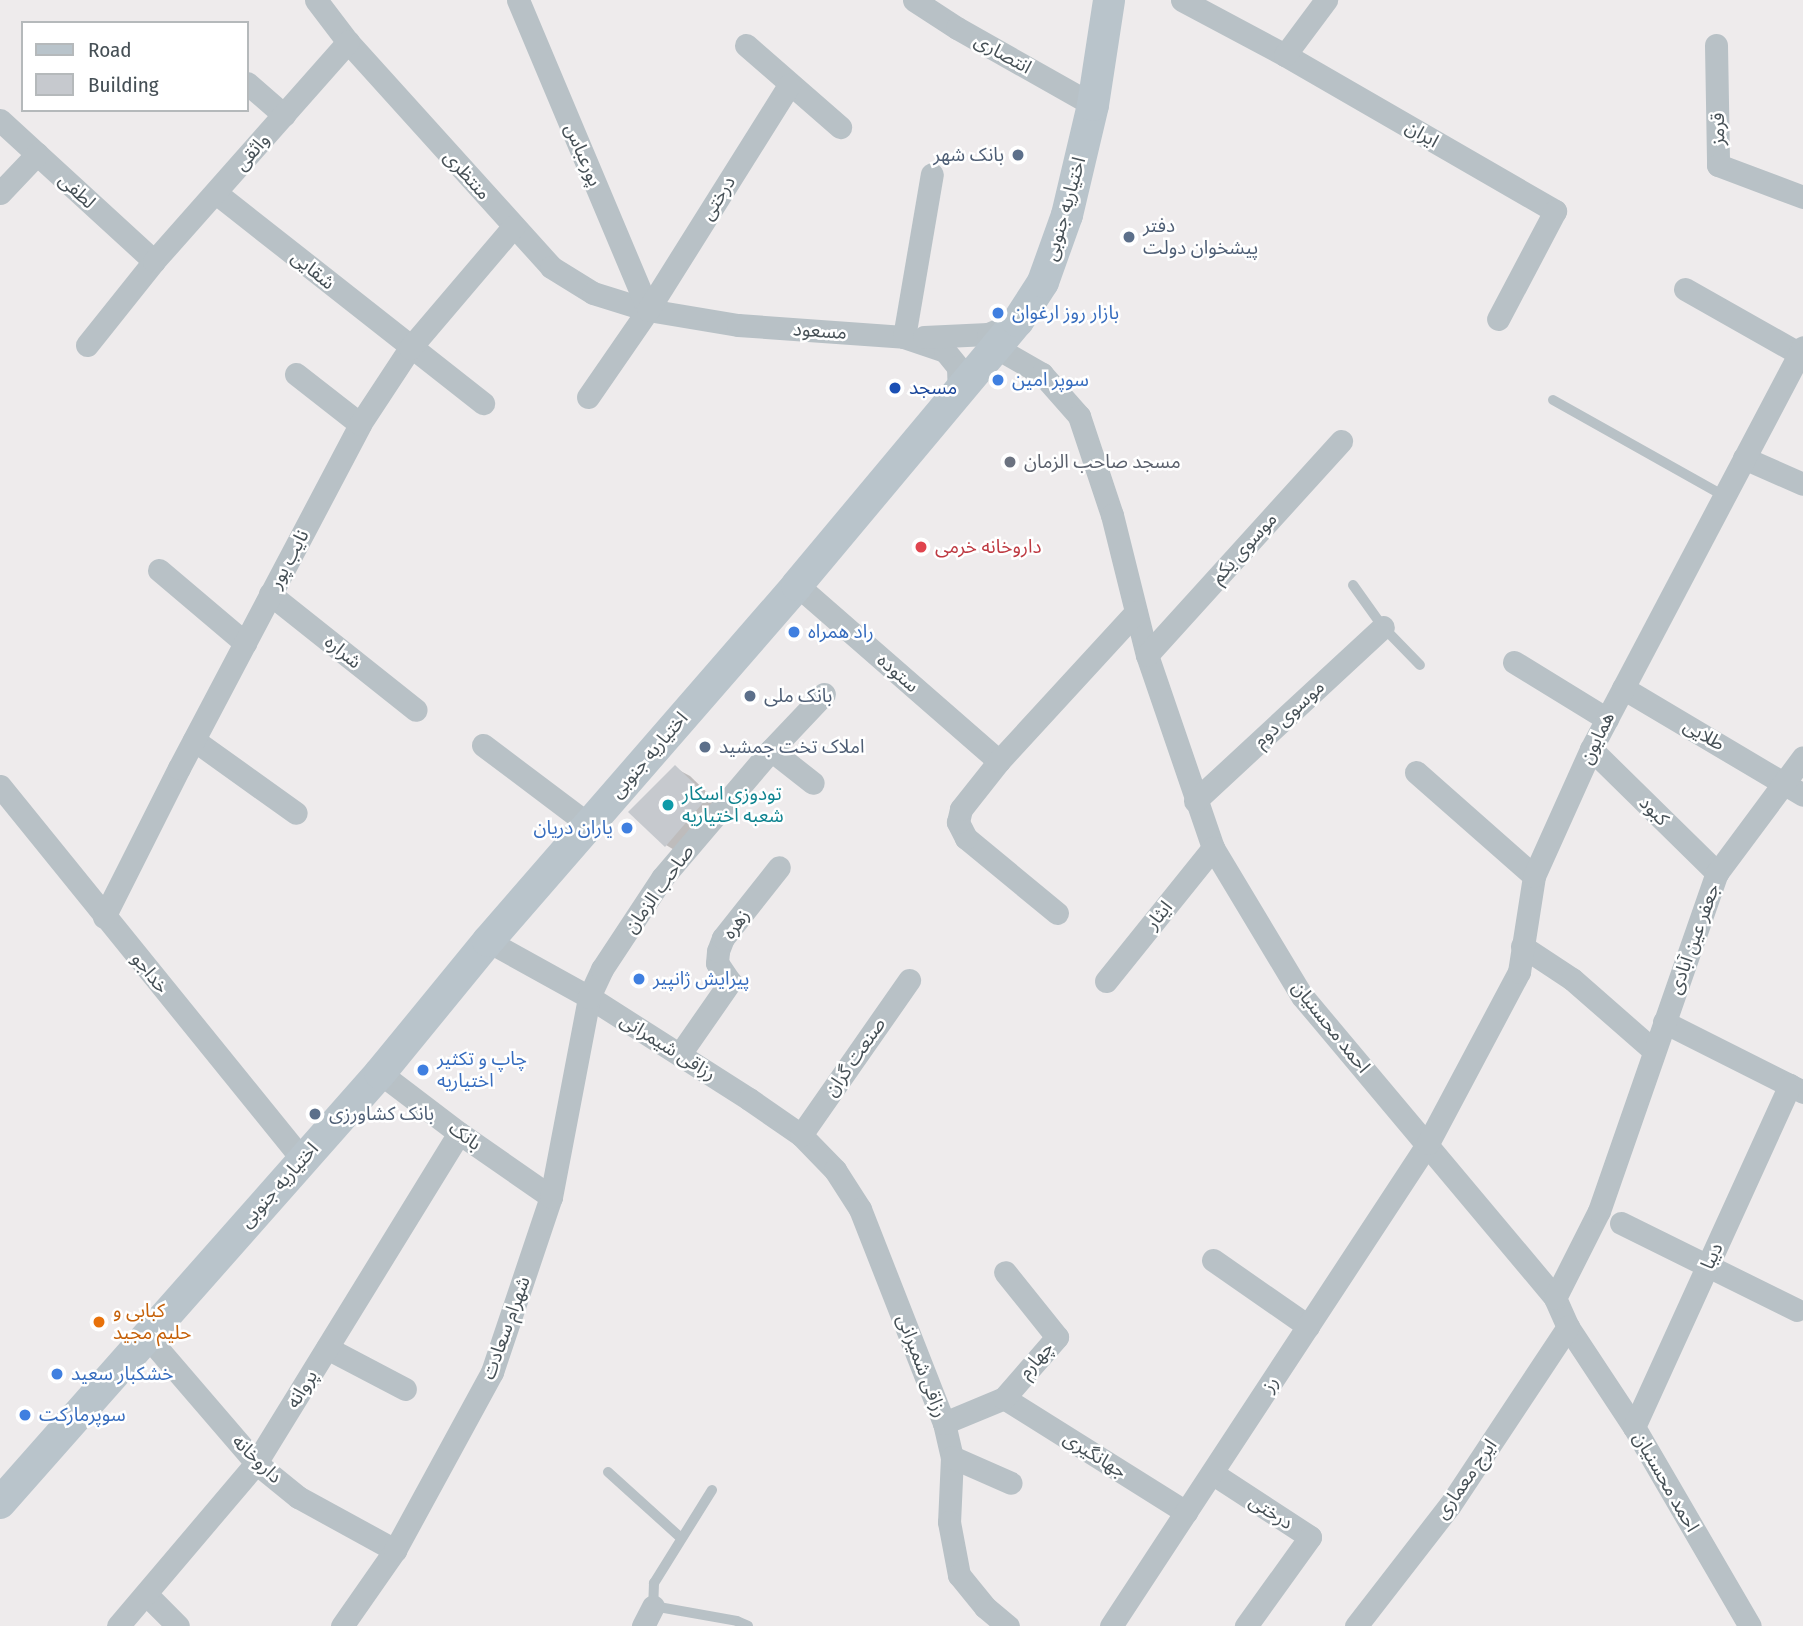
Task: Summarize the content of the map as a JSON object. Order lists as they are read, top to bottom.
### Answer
{
  "streets": {
    "main road": ["اختیاریه جنوبی"],
    "street": [
      "انتصاری",
      "قرمز",
      "ایران",
      "واثقی",
      "پورعباس",
      "منتظری",
      "لطفی",
      "درختی",
      "شقایی",
      "مسعود",
      "موسوی یکم",
      "نایب پور",
      "شراره",
      "ستوده",
      "موسوی دوم",
      "طلایی",
      "همایون",
      "کبود",
      "صاحب الزمان",
      "ایثار",
      "زهره",
      "جعفر عین آبادی",
      "خداجو",
      "احمد محسنیان",
      "رزاقی شیمرانی",
      "صنعت گران",
      "بانک",
      "دیبا",
      "شهرام سعادت",
      "چهارم",
      "رزاقی شمیرانی",
      "رز",
      "پروانه",
      "جهانگیری",
      "داروخانه",
      "ایرج معماری"
    ]
  },
  "crossings": [
    ["انتصاری", "اختیاریه جنوبی"],
    ["واثقی", "منتظری"],
    ["واثقی", "لطفی"],
    ["واثقی", "شقایی"],
    ["پورعباس", "منتظری"],
    ["پورعباس", "درختی"],
    ["پورعباس", "مسعود"],
    ["منتظری", "درختی"],
    ["منتظری", "مسعود"],
    ["منتظری", "نایب پور"],
    ["درختی", "مسعود"],
    ["درختی", "رز"],
    ["اختیاریه جنوبی", "مسعود"],
    ["اختیاریه جنوبی", "ستوده"],
    ["اختیاریه جنوبی", "خداجو"],
    ["اختیاریه جنوبی", "احمد محسنیان"],
    ["اختیاریه جنوبی", "رزاقی شیمرانی"],
    ["اختیاریه جنوبی", "بانک"],
    ["اختیاریه جنوبی", "داروخانه"],
    ["شقایی", "نایب پور"],
    ["موسوی یکم", "احمد محسنیان"],
    ["نایب پور", "شراره"],
    ["نایب پور", "خداجو"],
    ["موسوی دوم", "احمد محسنیان"],
    ["طلایی", "همایون"],
    ["طلایی", "جعفر عین آبادی"],
    ["همایون", "کبود"],
    ["همایون", "احمد محسنیان"],
    ["همایون", "رز"],
    ["کبود", "جعفر عین آبادی"],
    ["صاحب الزمان", "رزاقی شیمرانی"],
    ["صاحب الزمان", "شهرام سعادت"],
    ["ایثار", "احمد محسنیان"],
    ["زهره", "رزاقی شیمرانی"],
    ["احمد محسنیان", "دیبا"],
    ["احمد محسنیان", "رز"],
    ["احمد محسنیان", "ایرج معماری"],
    ["رزاقی شیمرانی", "صنعت گران"],
    ["رزاقی شیمرانی", "شهرام سعادت"],
    ["رزاقی شیمرانی", "رزاقی شمیرانی"],
    ["بانک", "شهرام سعادت"],
    ["بانک", "پروانه"],
    ["شهرام سعادت", "داروخانه"],
    ["چهارم", "رزاقی شمیرانی"],
    ["چهارم", "جهانگیری"],
    ["رز", "جهانگیری"],
    ["پروانه", "داروخانه"]
  ],
  "places": [
    "بانک شهر",
    "دفتر پیشخوان دولت",
    "بازار روز ارغوان",
    "سوپر امین",
    "مسجد",
    "مسجد صاحب الزمان",
    "داروخانه خرمی",
    "راد همراه",
    "بانک ملی",
    "املاک تخت جمشید",
    "تودوزی اسکار شعبه اختیاریه",
    "یاران دریان",
    "پیرایش ژانپیر",
    "چاپ و تکثیر اختیاریه",
    "بانک کشاورزی",
    "کبابی و حلیم مجید",
    "خشکبار سعید",
    "سوپرمارکت"
  ],
  "legend": ["Road", "Building"]
}
